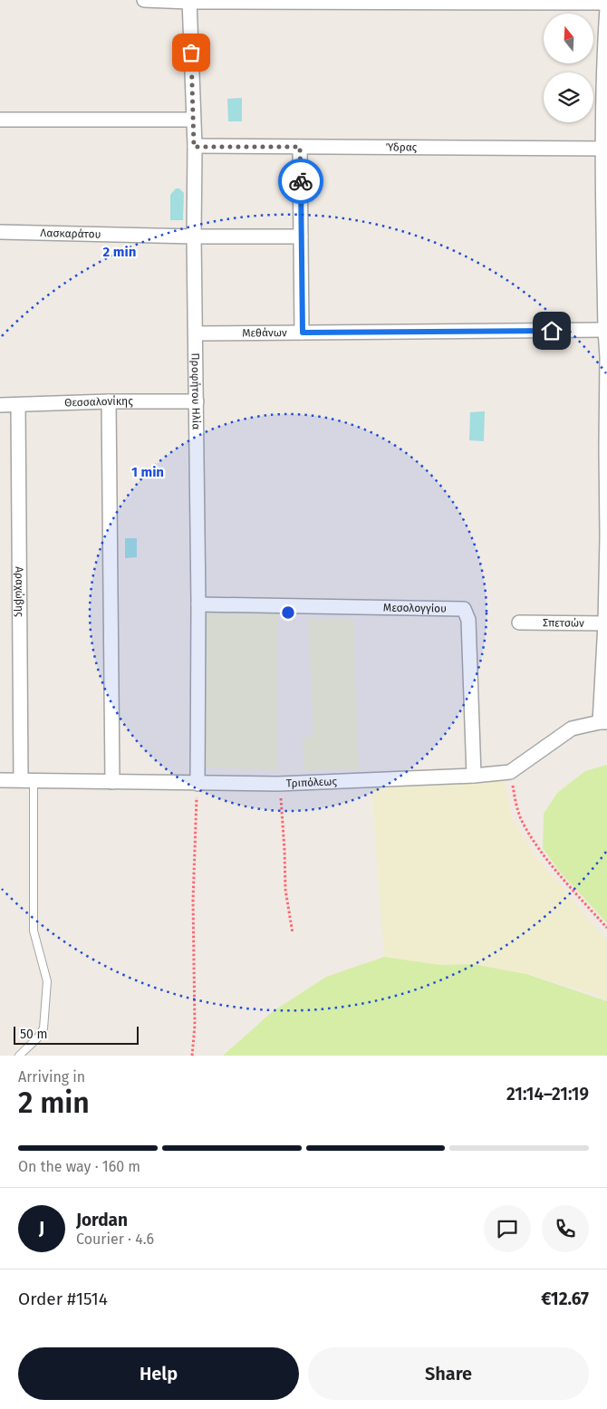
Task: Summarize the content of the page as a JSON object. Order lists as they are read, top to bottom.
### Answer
{
  "streets": {
    "street": [
      "Ύδρας",
      "Λασκαράτου",
      "Μεθάνων",
      "Προφήτου Ηλία",
      "Θεσσαλονίκης",
      "Αραχώβης",
      "Μεσολογγίου",
      "Σπετσών",
      "Τριπόλεως"
    ]
  },
  "crossings": [
    ["Ύδρας", "Προφήτου Ηλία"],
    ["Λασκαράτου", "Προφήτου Ηλία"],
    ["Μεθάνων", "Προφήτου Ηλία"],
    ["Προφήτου Ηλία", "Θεσσαλονίκης"],
    ["Προφήτου Ηλία", "Μεσολογγίου"],
    ["Προφήτου Ηλία", "Τριπόλεως"],
    ["Θεσσαλονίκης", "Αραχώβης"],
    ["Αραχώβης", "Τριπόλεως"],
    ["Μεσολογγίου", "Τριπόλεως"]
  ],
  "scale_bar": "50 m",
  "north": "top",
  "page": {
    "scale": "50 m",
    "heading": ["2 min", "Arriving in", "21:14–21:19"],
    "panel": [
      "Jordan",
      "Courier · 4.6",
      "Order #1514",
      "€12.67"
    ],
    "bar": "On the way · 160 m",
    "round": "J",
    "buttons": ["Help", "Share"]
  },
  "rings": ["2 min", "1 min"]
}
